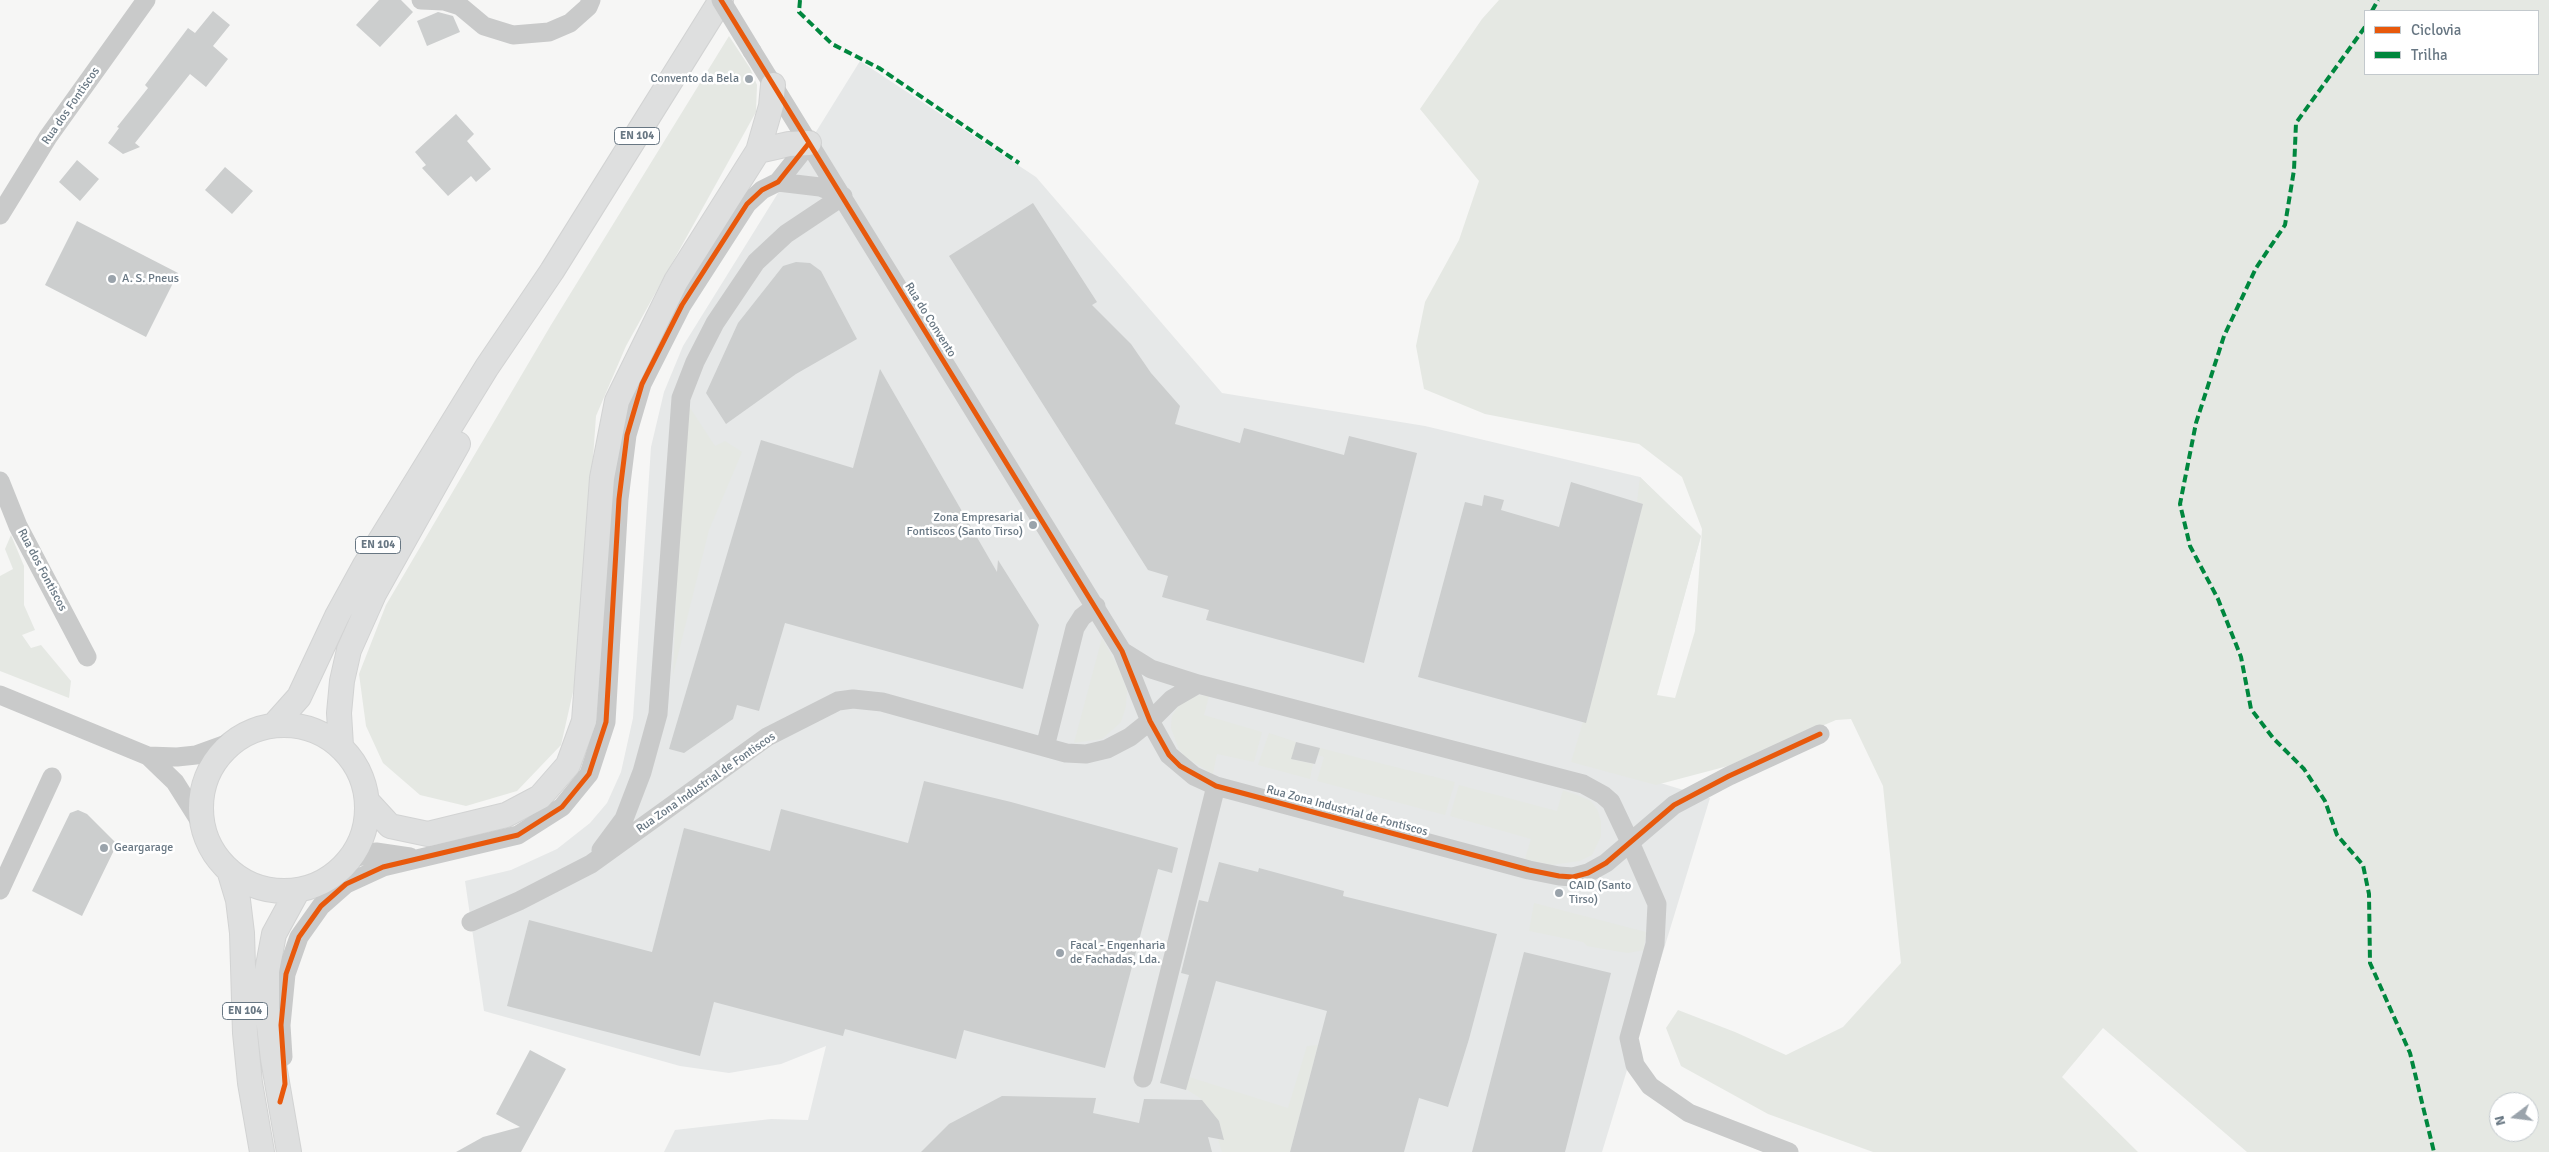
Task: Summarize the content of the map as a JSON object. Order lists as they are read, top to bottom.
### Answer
{
  "streets": {
    "main road": ["EN 104"],
    "street": ["Rua dos Fontiscos", "Rua do Convento", "Rua Zona Industrial de Fontiscos"]
  },
  "crossings": [
    ["EN 104", "Rua do Convento"],
    ["Rua do Convento", "Rua Zona Industrial de Fontiscos"]
  ],
  "places": [
    "Convento da Bela",
    "A. S. Pneus",
    "Zona Empresarial Fontiscos (Santo Tirso)",
    "Geargarage",
    "CAID (Santo Tirso)",
    "Facal - Engenharia de Fachadas, Lda."
  ],
  "legend": ["Ciclovia", "Trilha"],
  "north": "left"
}
